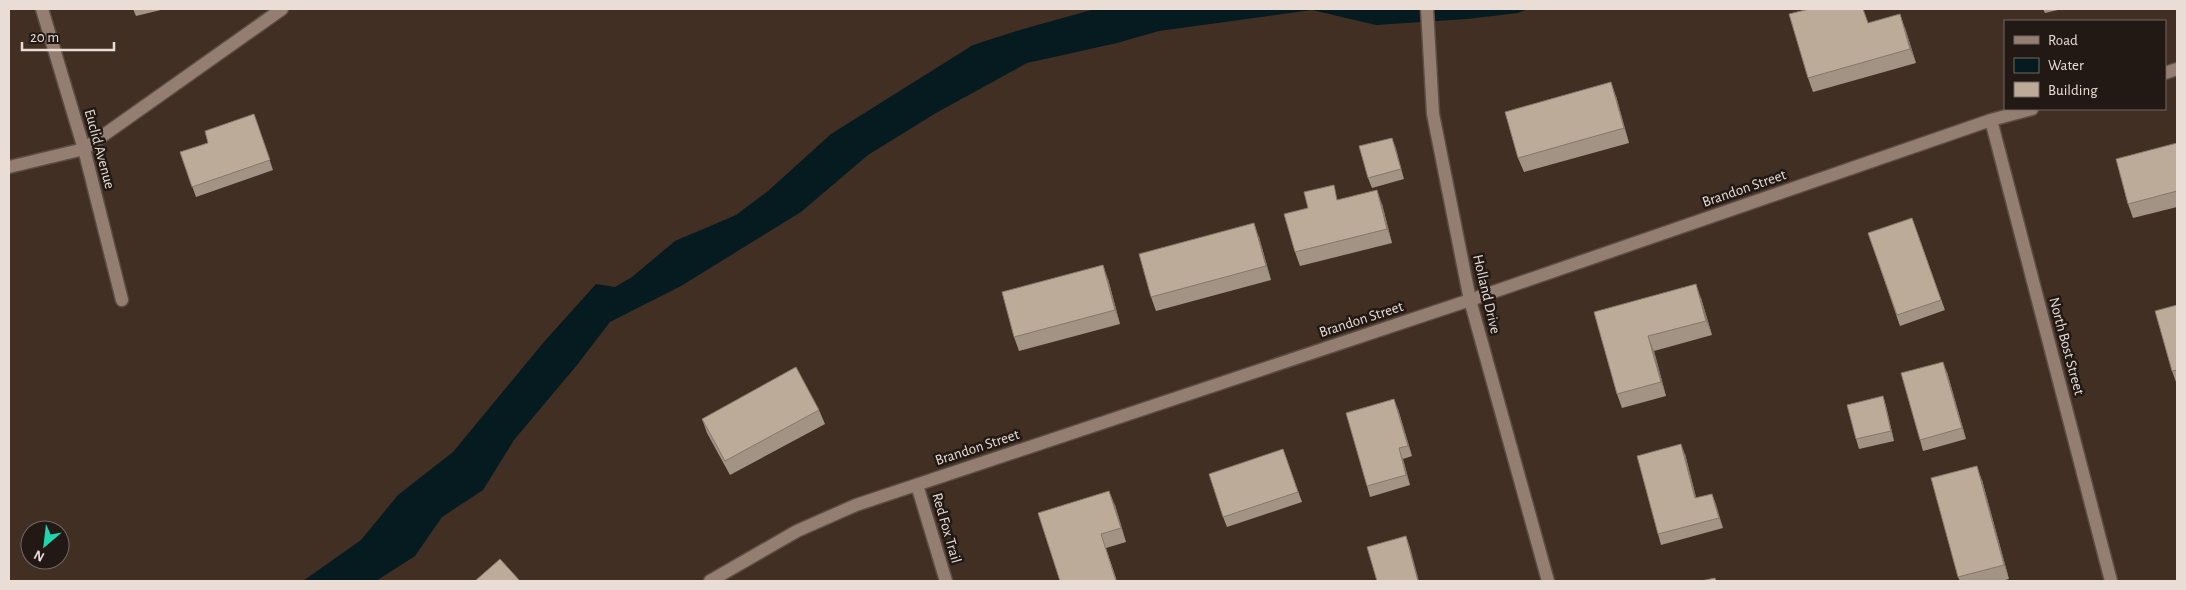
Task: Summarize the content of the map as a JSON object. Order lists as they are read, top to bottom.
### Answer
{
  "streets": {
    "street": [
      "Euclid Avenue",
      "Brandon Street",
      "Holland Drive",
      "North Bost Street",
      "Red Fox Trail"
    ]
  },
  "crossings": [
    ["Brandon Street", "Holland Drive"],
    ["Brandon Street", "North Bost Street"],
    ["Brandon Street", "Red Fox Trail"]
  ],
  "legend": ["Road", "Water", "Building"],
  "scale_bar": "20 m",
  "north": "bottom left"
}
